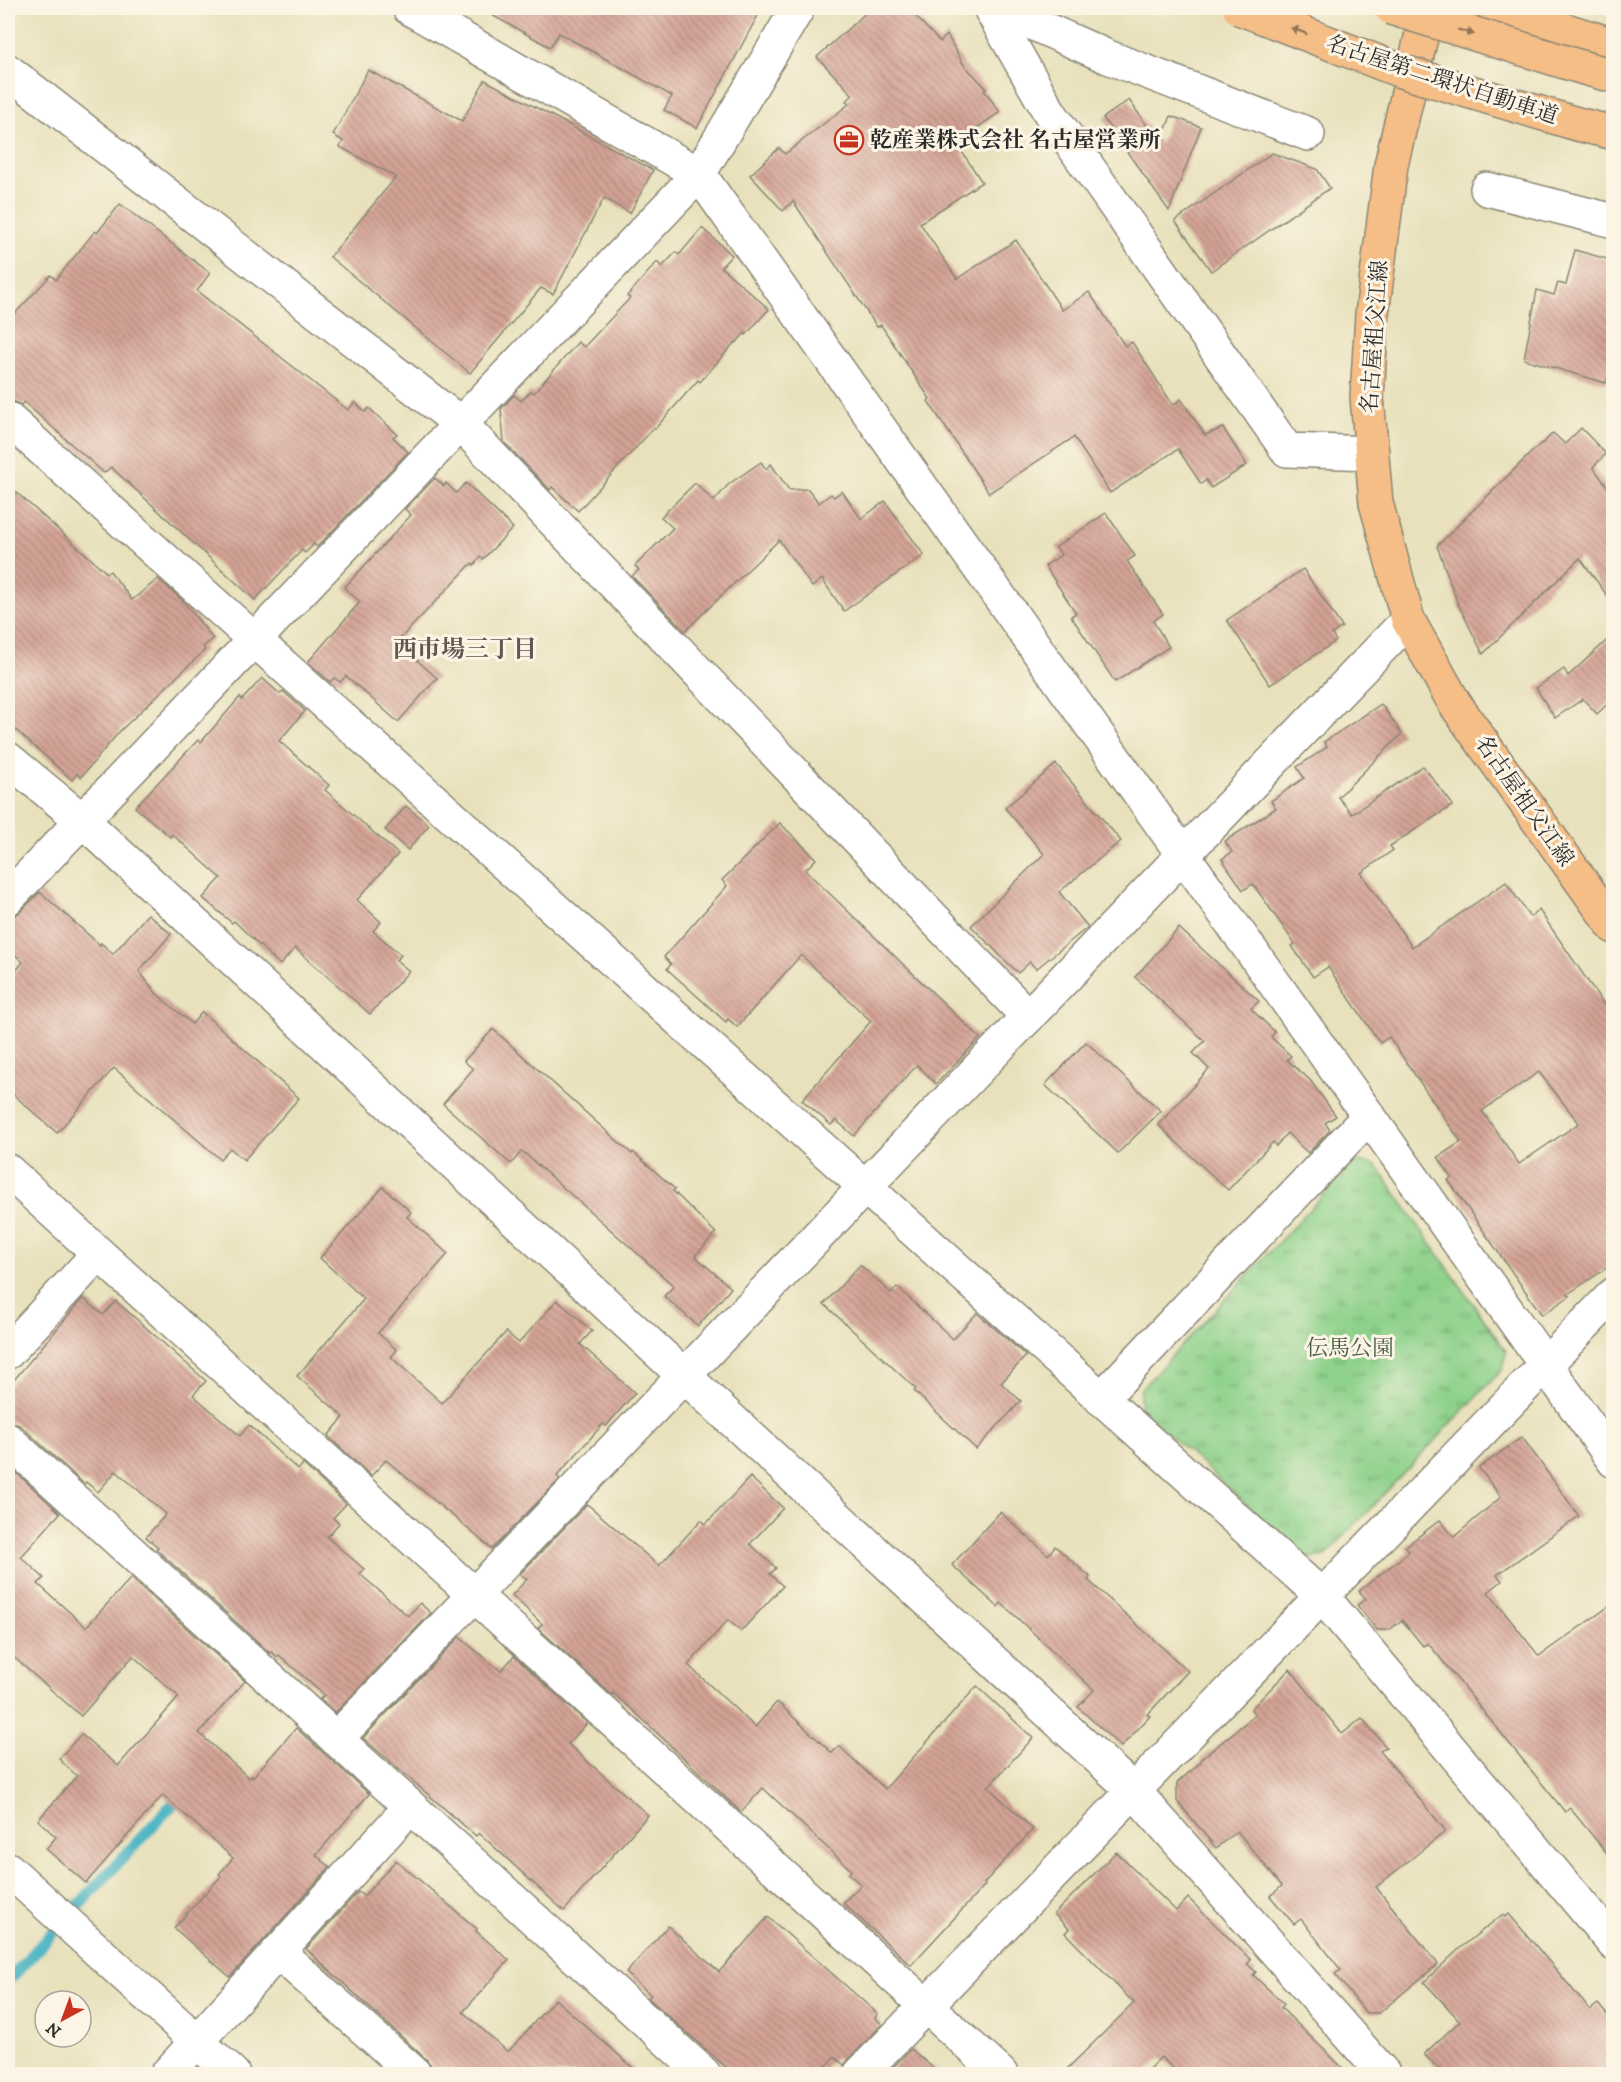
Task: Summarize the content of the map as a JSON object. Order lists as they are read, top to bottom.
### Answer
{
  "streets": {
    "main road": ["名古屋第二環状自動車道", "名古屋祖父江線"]
  },
  "districts": ["西市場三丁目"],
  "parks": ["伝馬公園"],
  "places": {
    "office": ["乾産業株式会社 名古屋営業所"]
  },
  "north": "bottom left"
}
